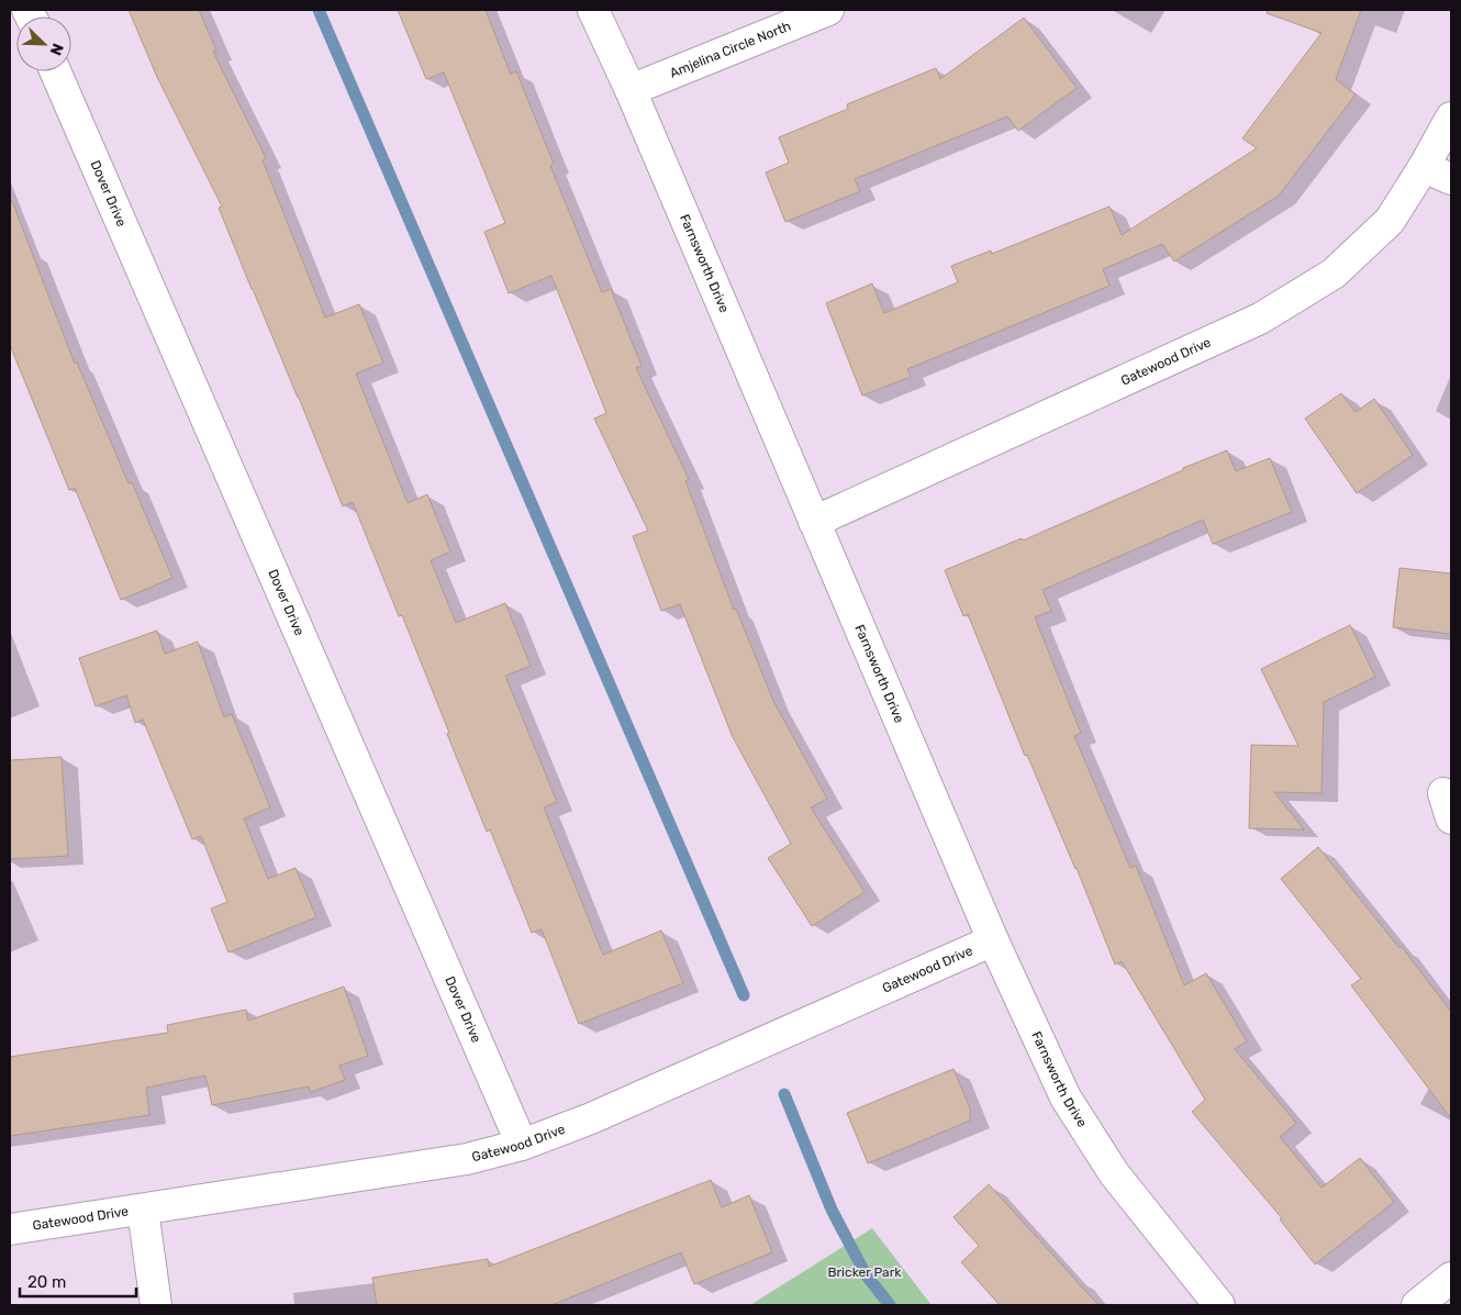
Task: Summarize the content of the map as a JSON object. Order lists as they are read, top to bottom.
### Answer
{
  "streets": {
    "street": [
      "Amjelina Circle North",
      "Dover Drive",
      "Farnsworth Drive",
      "Gatewood Drive"
    ]
  },
  "crossings": [
    ["Amjelina Circle North", "Farnsworth Drive"],
    ["Dover Drive", "Gatewood Drive"],
    ["Farnsworth Drive", "Gatewood Drive"]
  ],
  "parks": ["Bricker Park"],
  "scale_bar": "20 m",
  "north": "bottom right"
}
